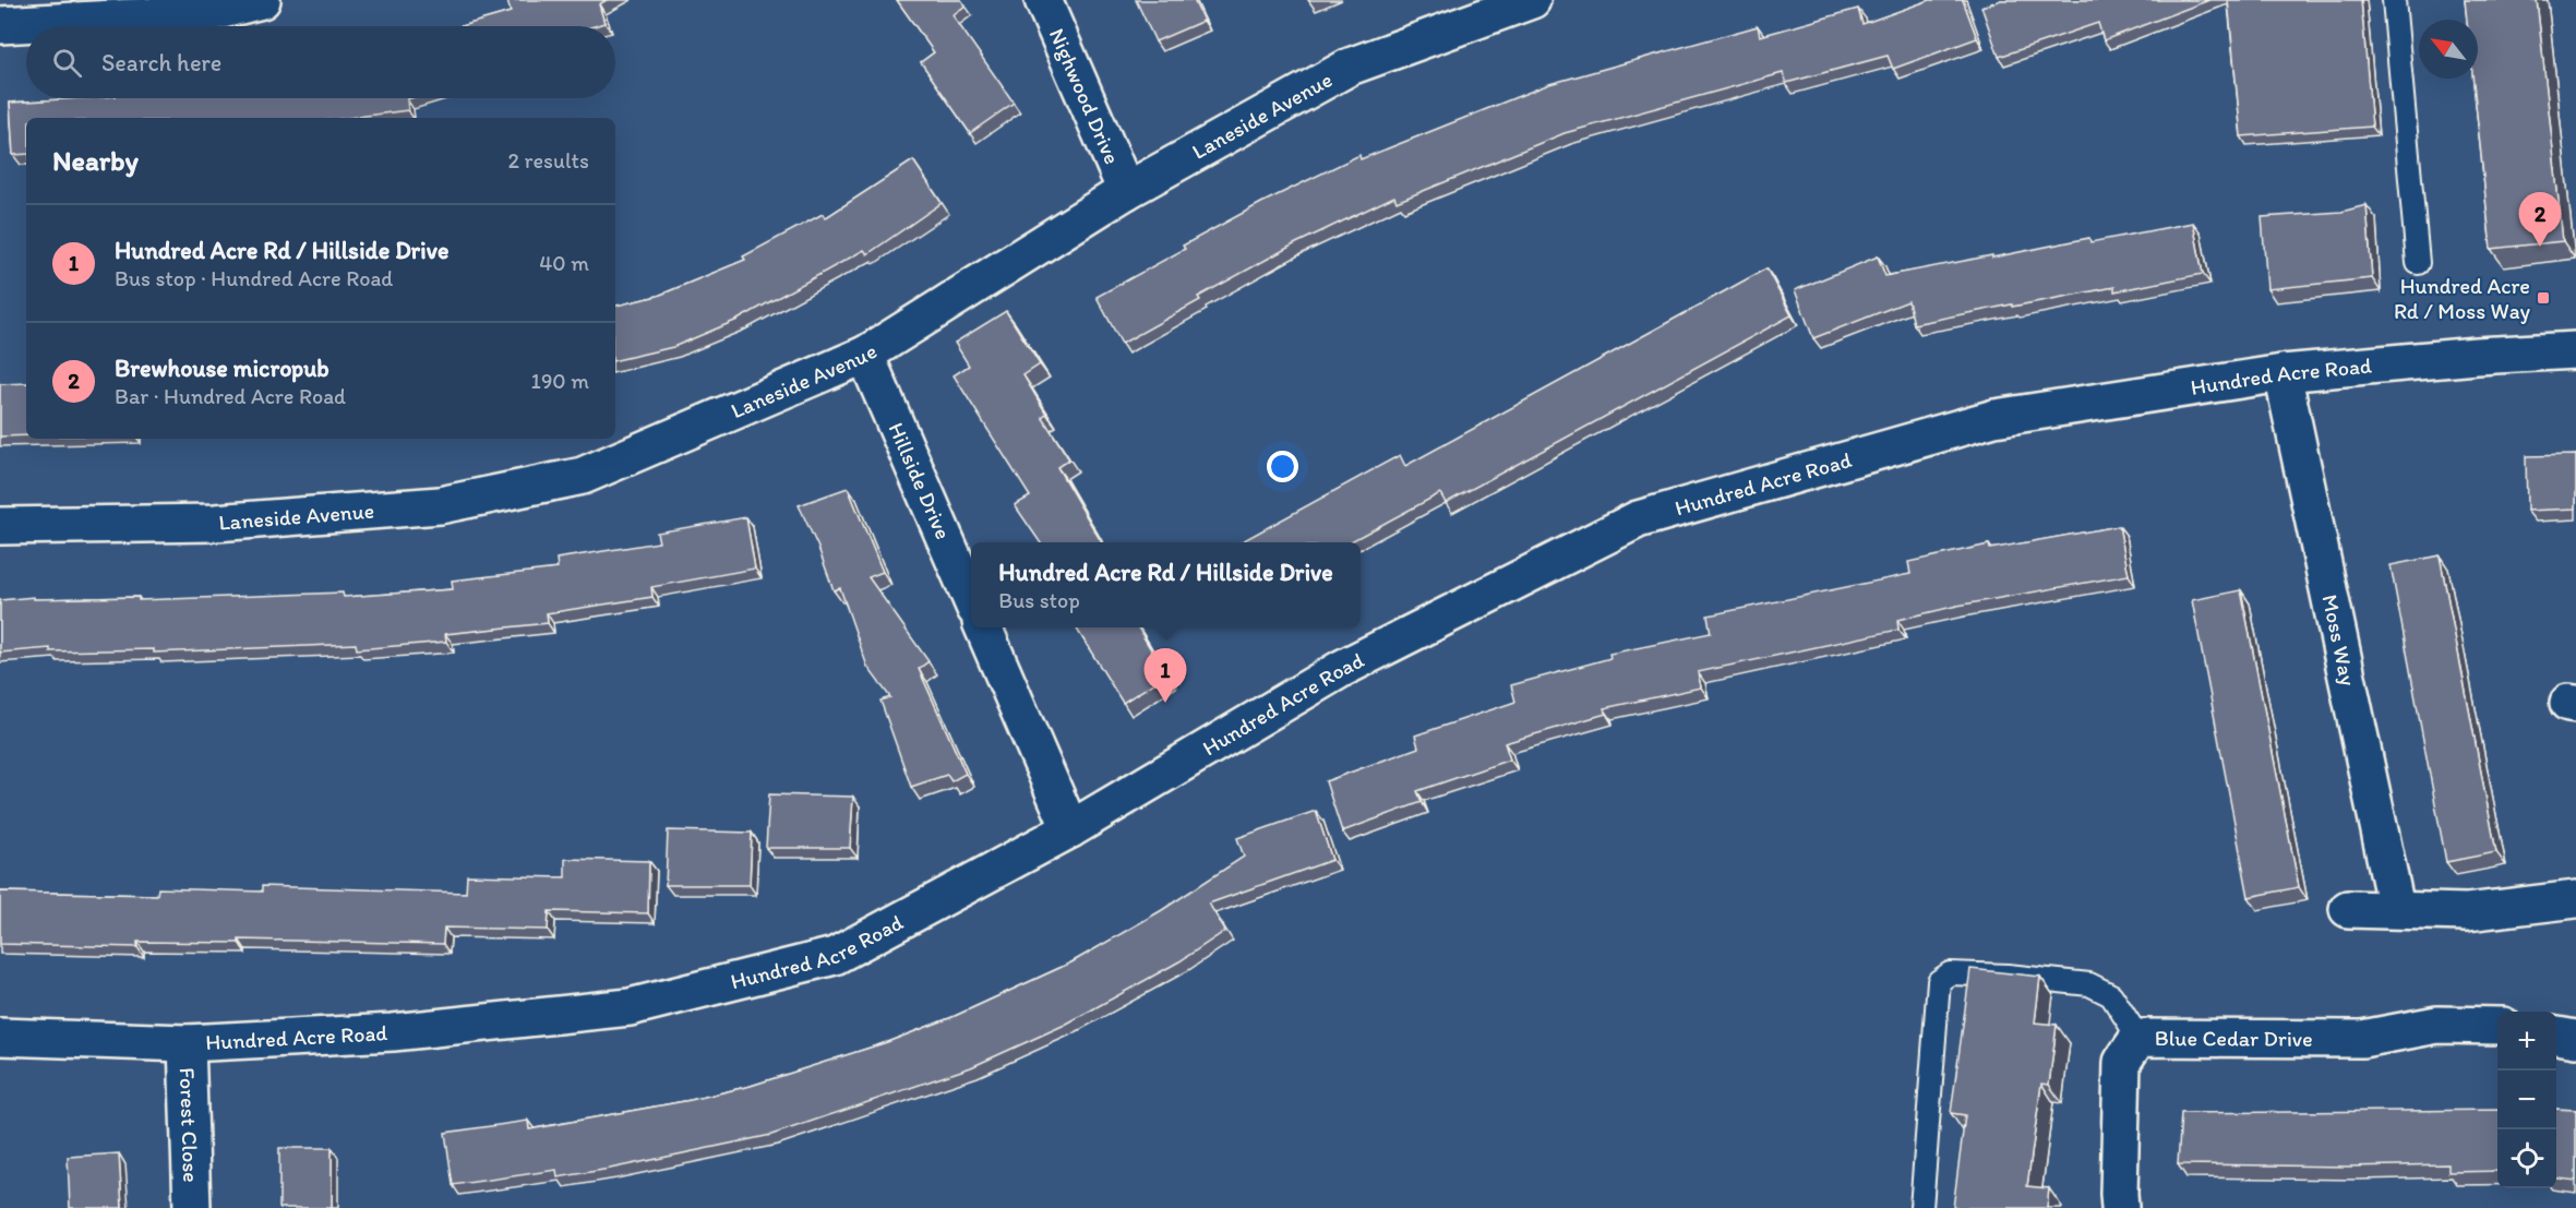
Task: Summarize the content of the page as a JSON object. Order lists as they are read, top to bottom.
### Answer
{
  "streets": {
    "street": [
      "Nighwood Drive",
      "Laneside Avenue",
      "Hundred Acre Road",
      "Hillside Drive",
      "Moss Way",
      "Blue Cedar Drive",
      "Forest Close"
    ]
  },
  "crossings": [
    ["Nighwood Drive", "Laneside Avenue"],
    ["Laneside Avenue", "Hillside Drive"],
    ["Hundred Acre Road", "Moss Way"],
    ["Hundred Acre Road", "Forest Close"]
  ],
  "places": {
    "transit": ["Hundred Acre Rd / Moss Way"]
  },
  "north": "top left",
  "page": {
    "search": "Search here",
    "heading": ["Nearby", "2 results"],
    "pins": ["2", "1"],
    "list": [
      {
        "mark": "1",
        "name": "Hundred Acre Rd / Hillside Drive",
        "note": "Bus stop · Hundred Acre Road",
        "value": "40 m"
      },
      {
        "mark": "2",
        "name": "Brewhouse micropub",
        "note": "Bar · Hundred Acre Road",
        "value": "190 m"
      }
    ],
    "popup": ["Hundred Acre Rd / Hillside Drive", "Bus stop"],
    "map_buttons": ["+", "−"]
  }
}
